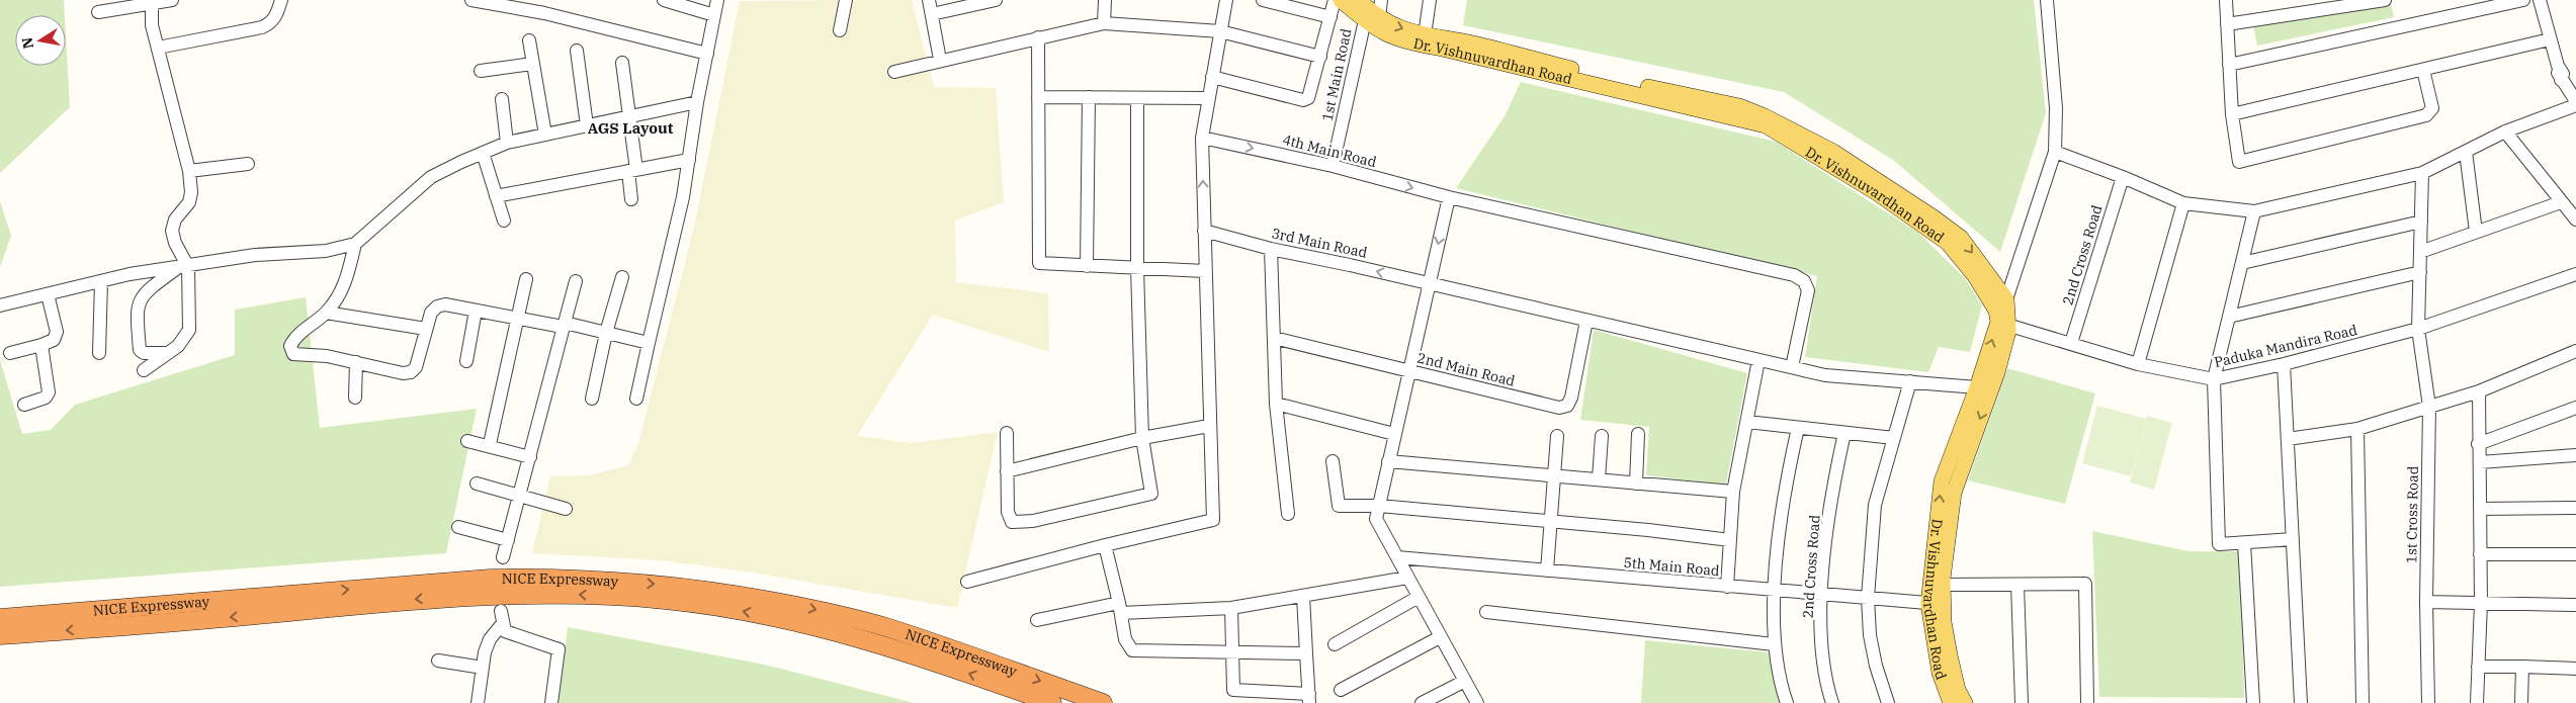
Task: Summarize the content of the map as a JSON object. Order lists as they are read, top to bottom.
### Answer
{
  "streets": {
    "highway": ["NICE Expressway"],
    "main road": ["Dr. Vishnuvardhan Road"],
    "street": [
      "1st Main Road",
      "4th Main Road",
      "3rd Main Road",
      "2nd Cross Road",
      "Paduka Mandira Road",
      "2nd Main Road",
      "1st Cross Road",
      "5th Main Road"
    ]
  },
  "crossings": [
    ["Dr. Vishnuvardhan Road", "1st Main Road"],
    ["Dr. Vishnuvardhan Road", "3rd Main Road"],
    ["Dr. Vishnuvardhan Road", "Paduka Mandira Road"],
    ["Dr. Vishnuvardhan Road", "5th Main Road"],
    ["1st Main Road", "4th Main Road"],
    ["4th Main Road", "3rd Main Road"],
    ["3rd Main Road", "2nd Main Road"],
    ["2nd Cross Road", "Paduka Mandira Road"],
    ["2nd Cross Road", "5th Main Road"],
    ["Paduka Mandira Road", "1st Cross Road"]
  ],
  "districts": ["AGS Layout"],
  "north": "left"
}
